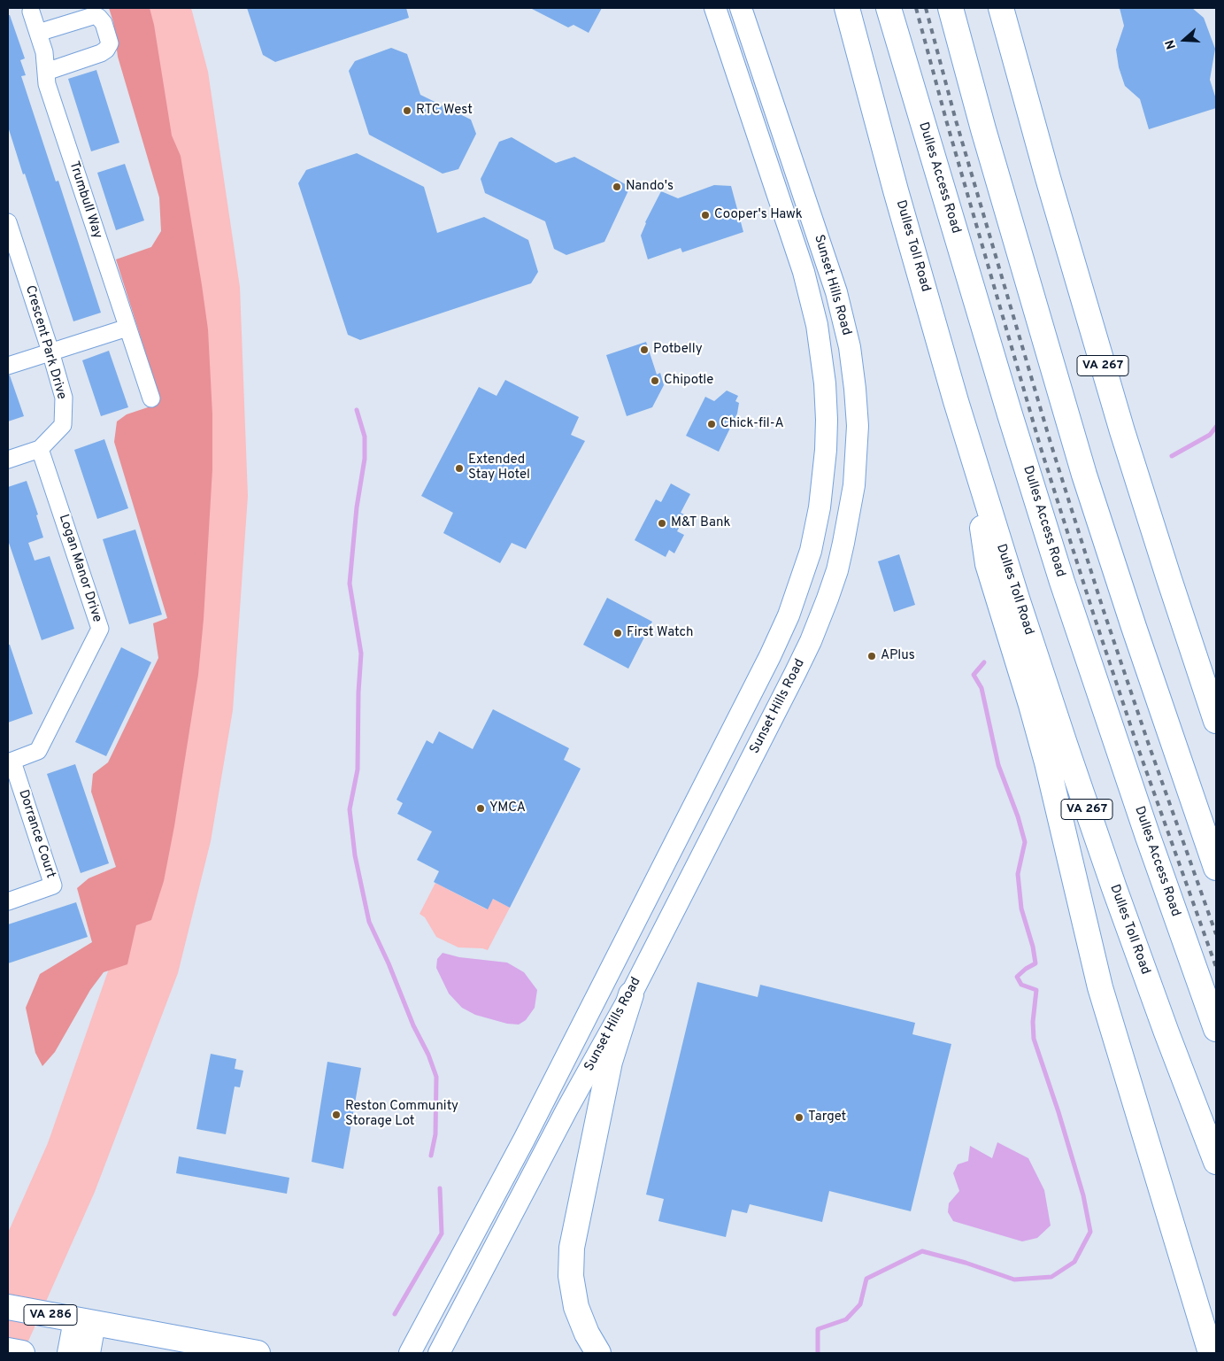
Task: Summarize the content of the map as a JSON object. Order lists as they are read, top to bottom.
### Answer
{
  "streets": {
    "highway": [
      "Dulles Access Road",
      "Dulles Toll Road",
      "VA 267",
      "VA 286"
    ],
    "main road": ["Sunset Hills Road"],
    "street": [
      "Trumbull Way",
      "Crescent Park Drive",
      "Logan Manor Drive",
      "Dorrance Court"
    ]
  },
  "crossings": [
    ["Crescent Park Drive", "Logan Manor Drive"],
    ["Logan Manor Drive", "Dorrance Court"]
  ],
  "places": [
    "RTC West",
    "Nando's",
    "Cooper's Hawk",
    "Potbelly",
    "Chipotle",
    "Chick-fil-A",
    "Extended Stay Hotel",
    "M&T Bank",
    "First Watch",
    "APlus",
    "YMCA",
    "Reston Community Storage Lot",
    "Target"
  ],
  "north": "left"
}
